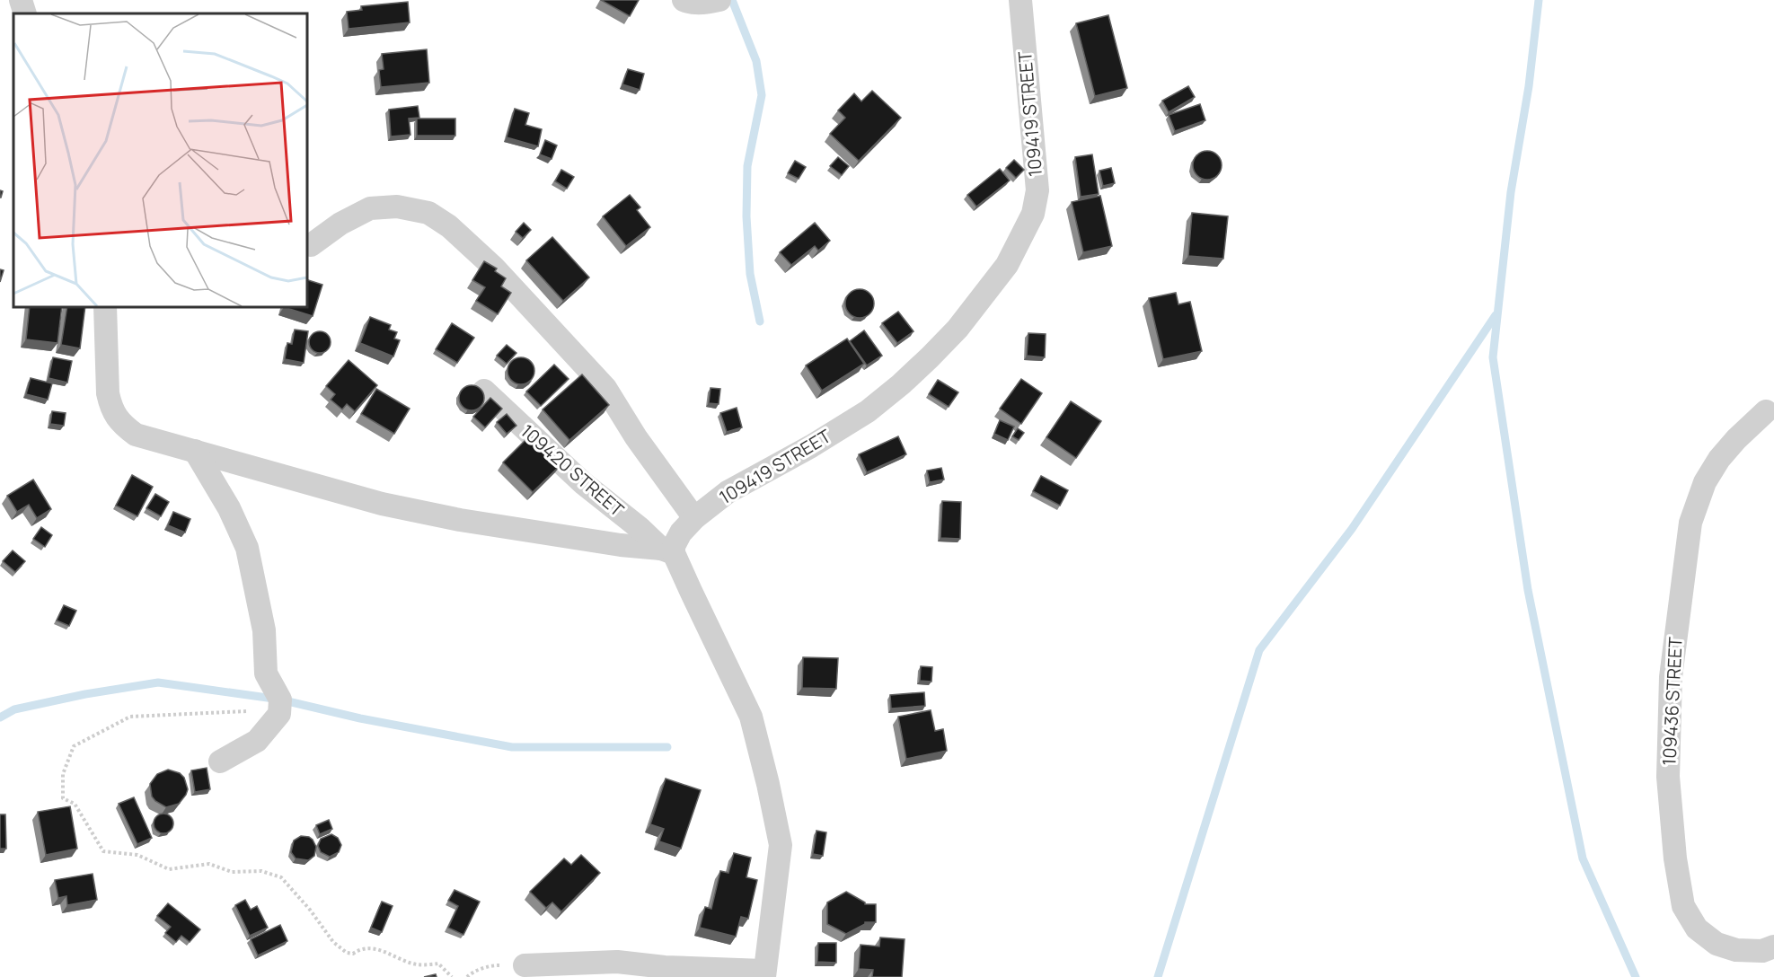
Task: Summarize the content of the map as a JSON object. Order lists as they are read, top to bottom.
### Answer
{
  "streets": {
    "street": ["109419 STREET", "109420 STREET", "109436 STREET"]
  },
  "crossings": [
    ["109419 STREET", "109420 STREET"]
  ]
}
